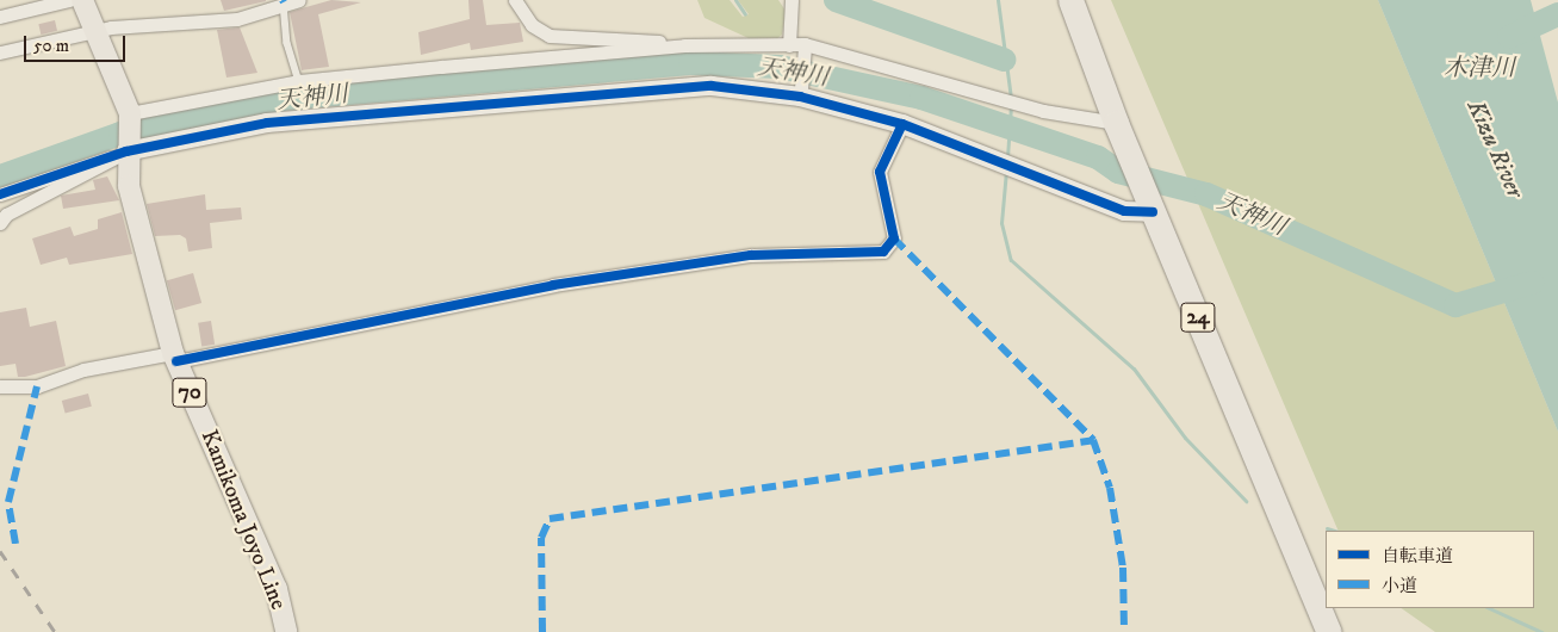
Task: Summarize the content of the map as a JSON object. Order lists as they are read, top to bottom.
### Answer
{
  "streets": {
    "highway": ["24"],
    "main road": ["70", "Kamikoma Joyo Line"]
  },
  "water": ["木津川", "天神川", "Kizu River"],
  "legend": ["自転車道", "小道"],
  "scale_bar": "50 m"
}
